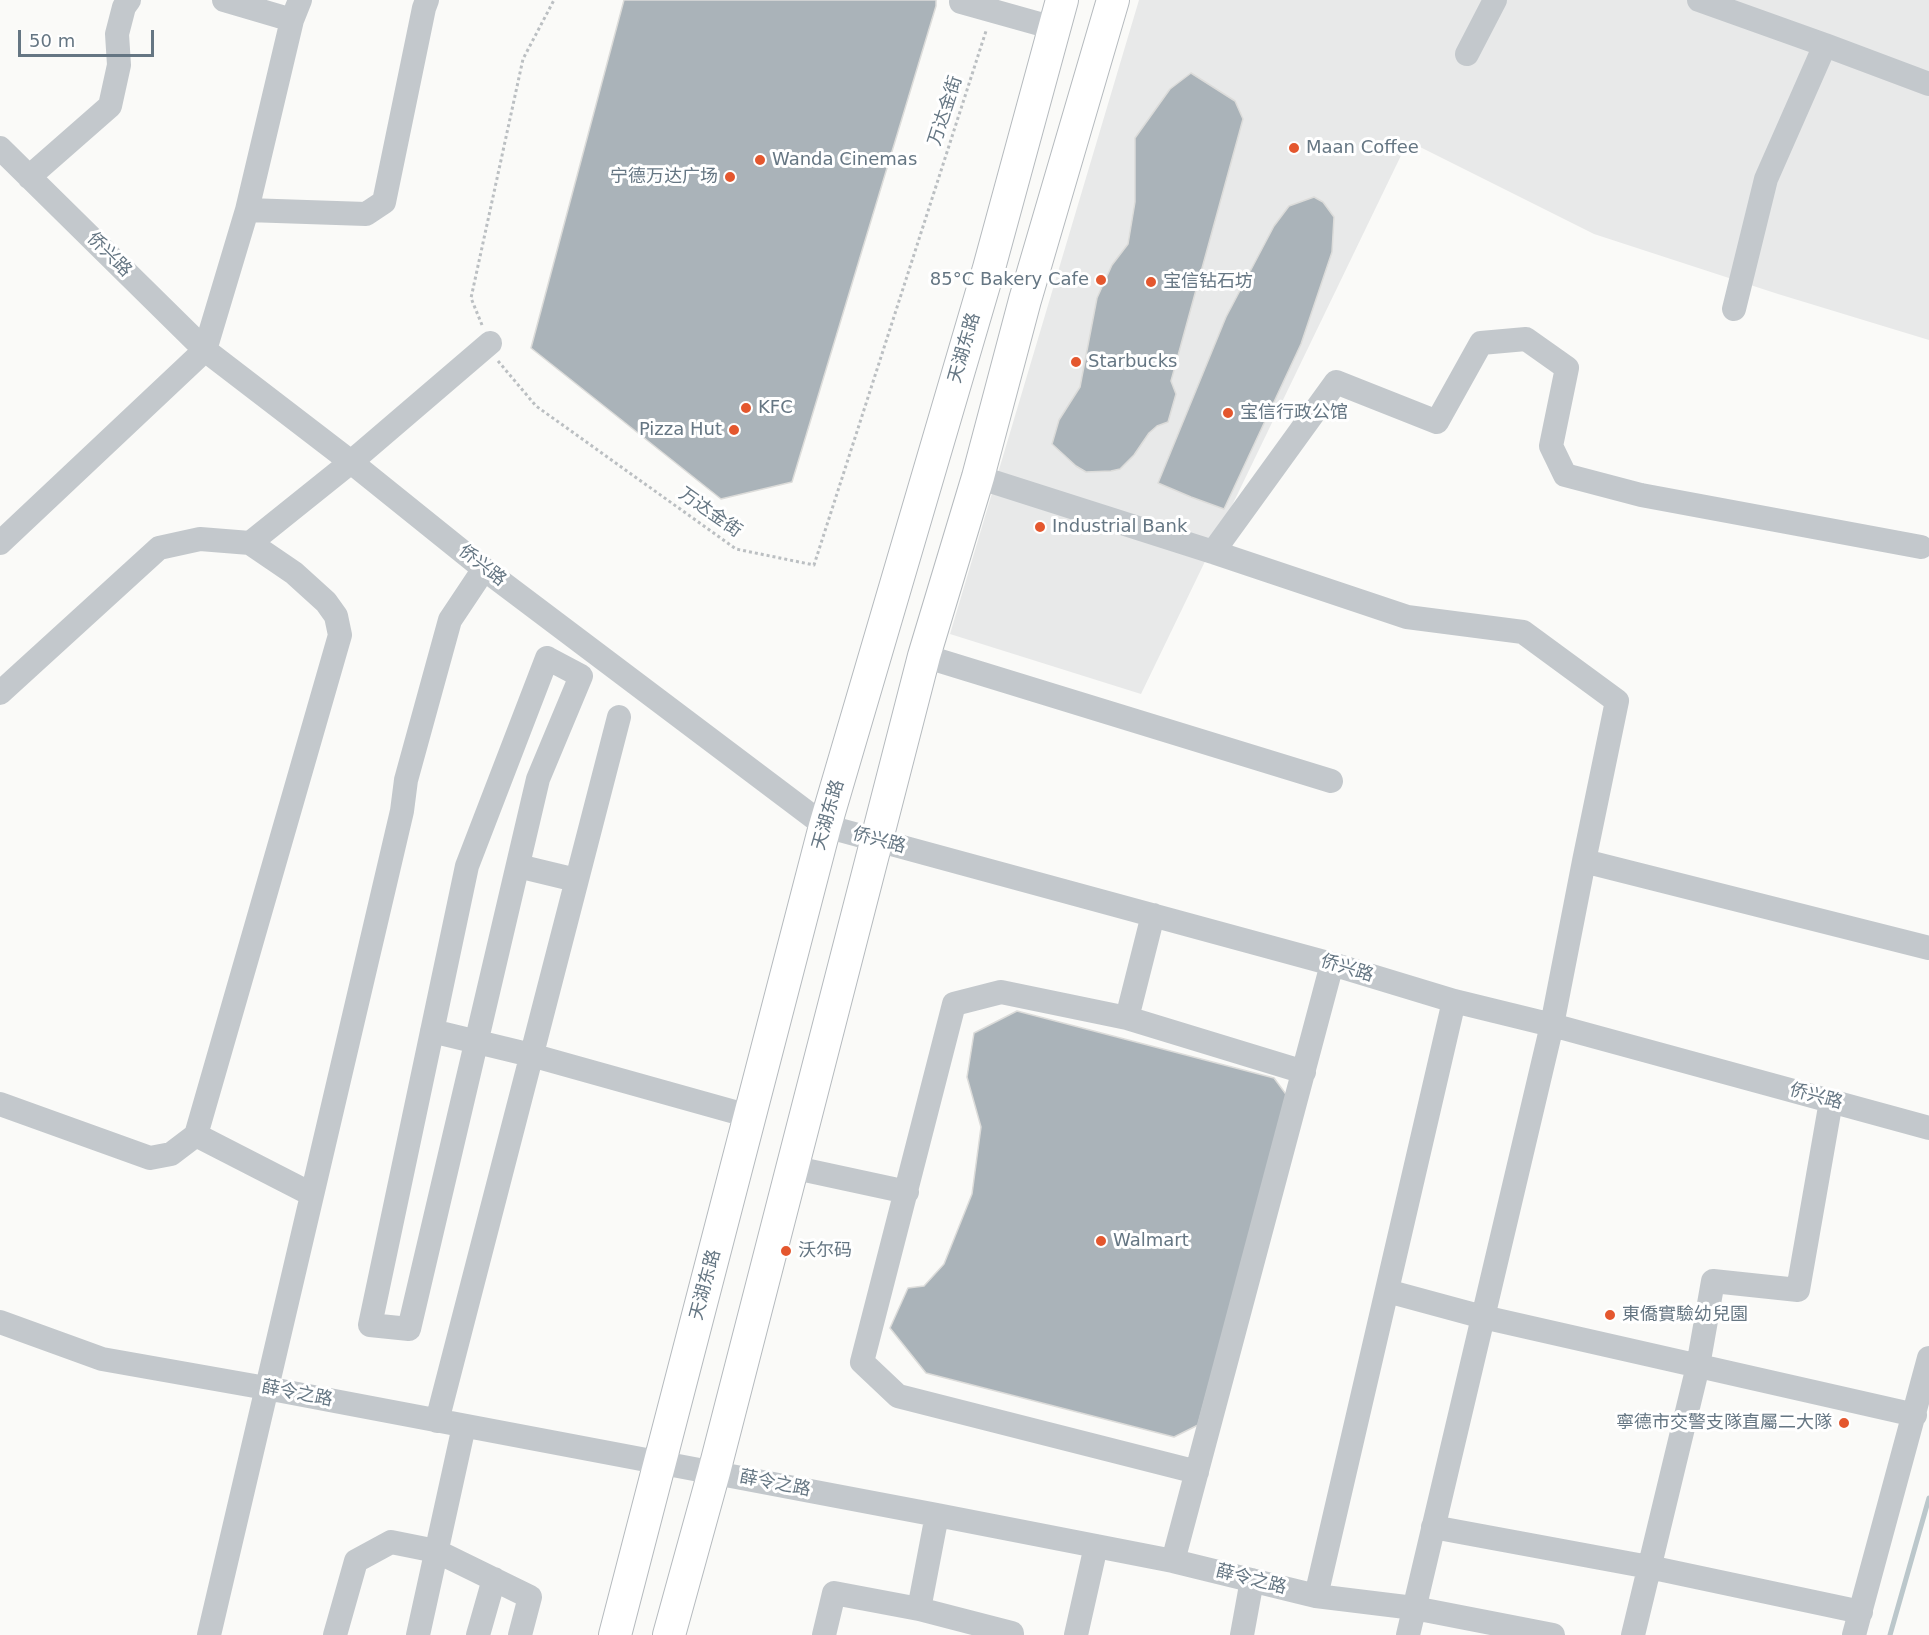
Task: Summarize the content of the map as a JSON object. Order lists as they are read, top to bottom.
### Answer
{
  "streets": {
    "main road": ["天湖东路"],
    "street": ["侨兴路", "薛令之路"],
    "path": ["万达金街"]
  },
  "crossings": [
    ["侨兴路", "天湖东路"],
    ["天湖东路", "薛令之路"]
  ],
  "places": [
    "Maan Coffee",
    "Wanda Cinemas",
    "宁德万达广场",
    "85°C Bakery Cafe",
    "宝信钻石坊",
    "Starbucks",
    "KFC",
    "宝信行政公馆",
    "Pizza Hut",
    "Industrial Bank",
    "Walmart",
    "沃尔码",
    "東僑實驗幼兒園",
    "寧德市交警支隊直屬二大隊"
  ],
  "scale_bar": "50 m"
}
